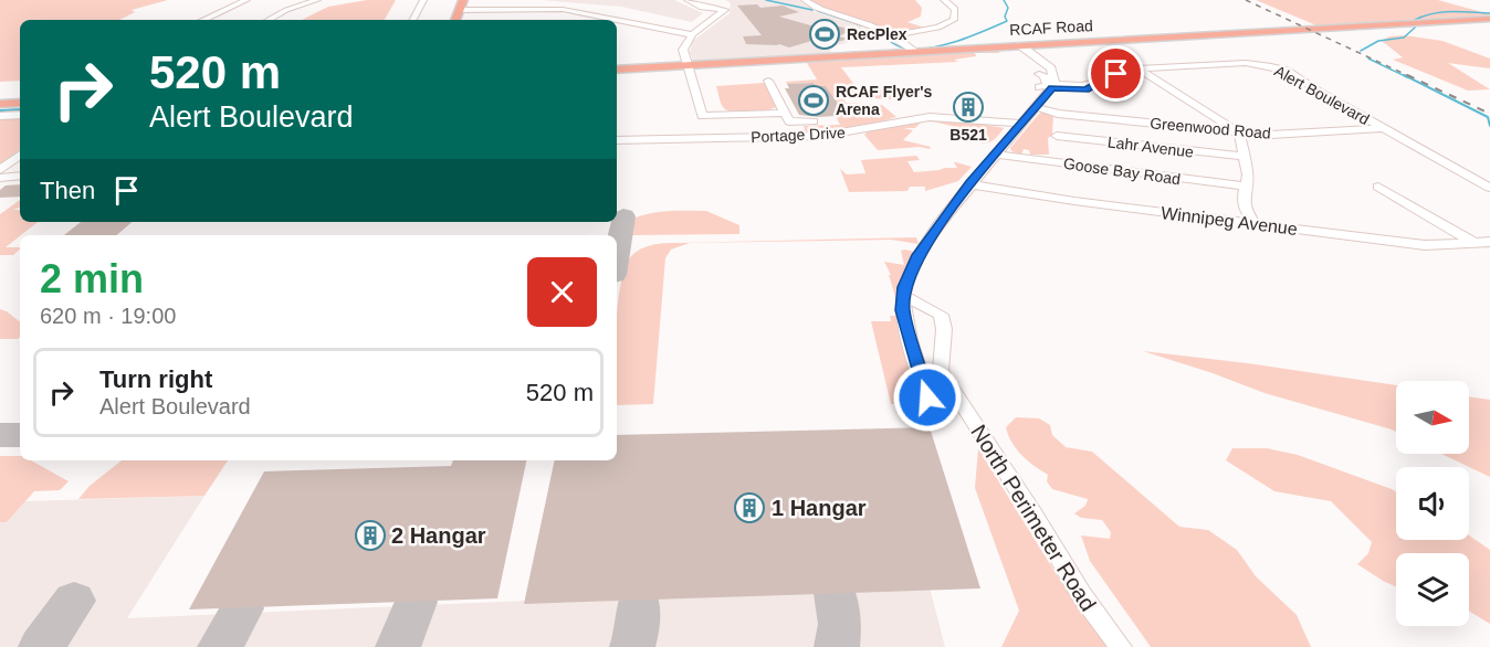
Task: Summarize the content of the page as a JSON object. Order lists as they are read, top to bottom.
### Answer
{
  "streets": {
    "main road": ["RCAF Road"],
    "street": [
      "Alert Boulevard",
      "Greenwood Road",
      "Portage Drive",
      "Lahr Avenue",
      "Goose Bay Road",
      "Winnipeg Avenue",
      "North Perimeter Road"
    ]
  },
  "crossings": [
    ["Alert Boulevard", "Greenwood Road"],
    ["Lahr Avenue", "Goose Bay Road"]
  ],
  "places": {
    "sports": ["RecPlex", "RCAF Flyer's Arena"],
    "building": ["B521", "1 Hangar", "2 Hangar"]
  },
  "north": "right",
  "page": {
    "turn": ["520 m", "Alert Boulevard"],
    "then": "Then",
    "heading": ["2 min", "620 m · 19:00"],
    "list": [
      {
        "name": "Turn right",
        "note": "Alert Boulevard",
        "value": "520 m"
      }
    ]
  }
}
